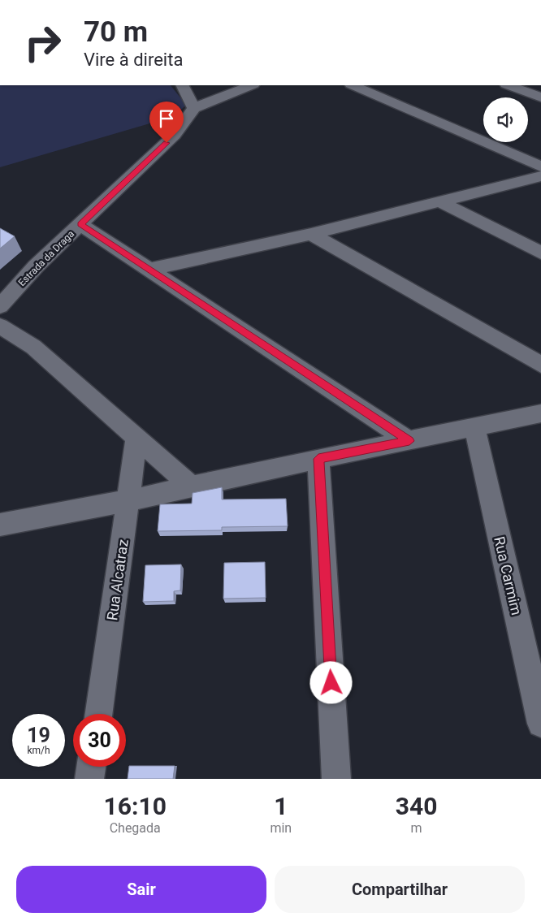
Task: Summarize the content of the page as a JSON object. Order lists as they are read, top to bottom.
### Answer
{
  "streets": {
    "street": ["Estrada da Draga", "Rua Carmim", "Rua Alcatraz"]
  },
  "page": {
    "turn": ["70 m", "Vire à direita"],
    "speed": "19 km/h",
    "limit": "30",
    "eta": [
      "16:10",
      "Chegada",
      "1",
      "min",
      "340",
      "m"
    ],
    "buttons": ["Sair", "Compartilhar"]
  }
}
